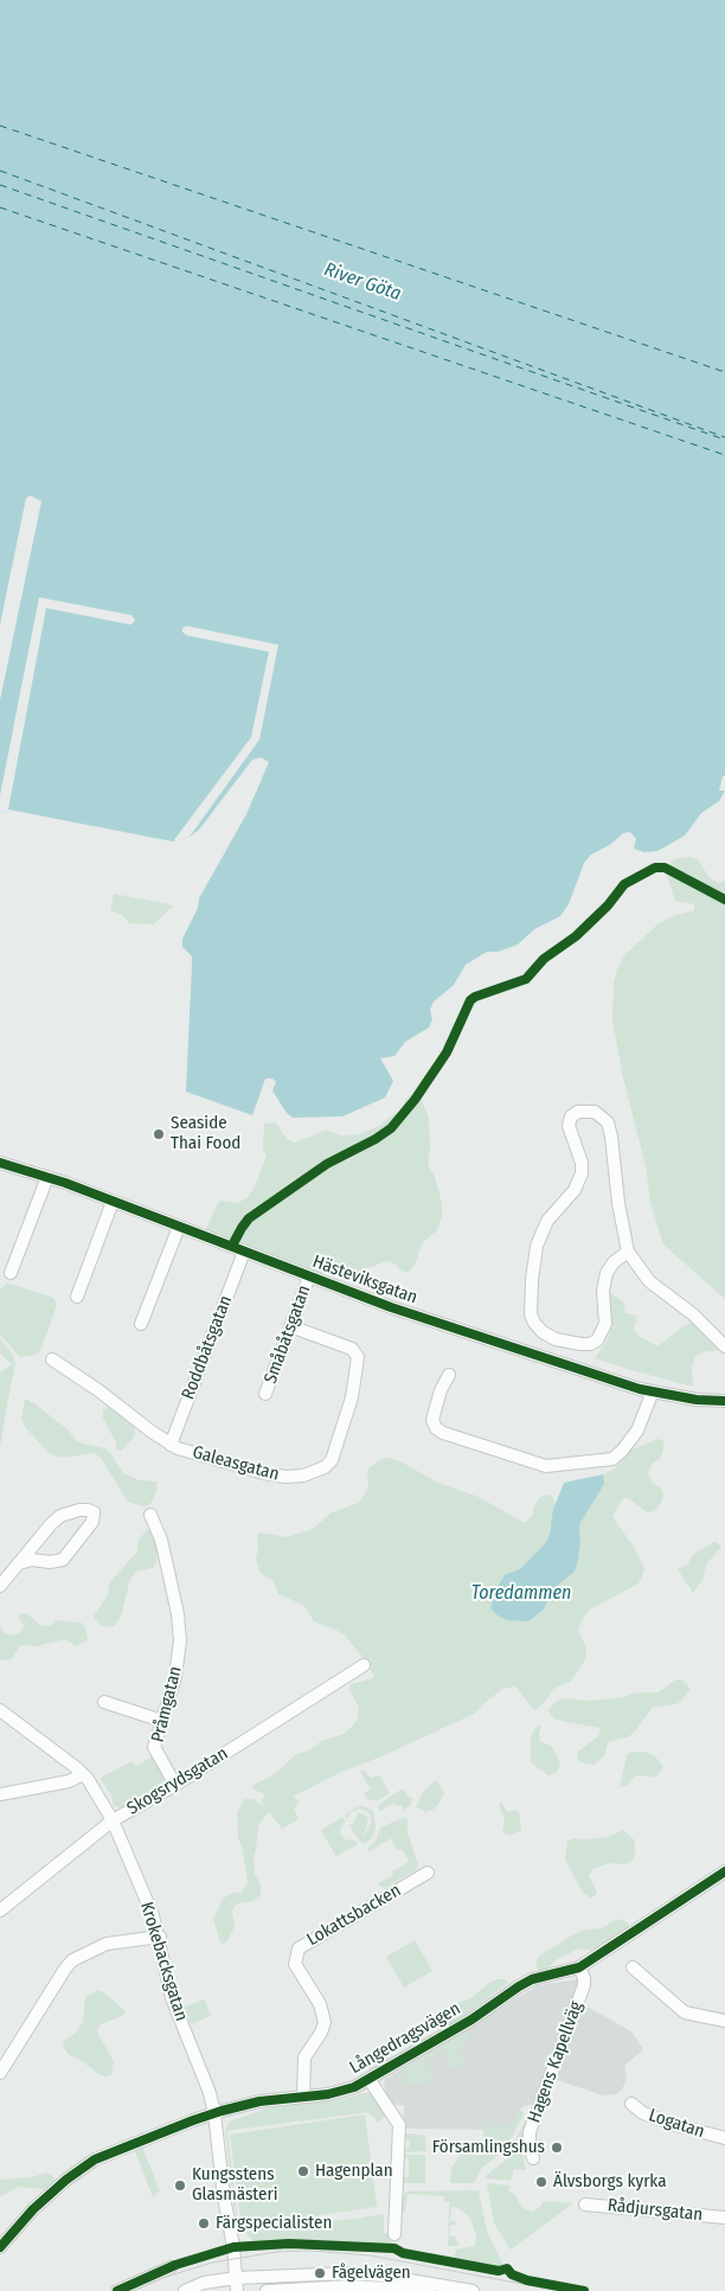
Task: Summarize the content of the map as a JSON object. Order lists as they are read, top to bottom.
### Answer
{
  "streets": {
    "street": [
      "Hästeviksgatan",
      "Småbåtsgatan",
      "Roddbåtsgatan",
      "Galeasgatan",
      "Pråmgatan",
      "Skogsrydsgatan",
      "Lokattsbacken",
      "Krokebacksgatan",
      "Långedragsvägen",
      "Hagens Kapellväg",
      "Logatan",
      "Rådjursgatan"
    ]
  },
  "crossings": [
    ["Hästeviksgatan", "Småbåtsgatan"],
    ["Hästeviksgatan", "Roddbåtsgatan"],
    ["Småbåtsgatan", "Galeasgatan"],
    ["Roddbåtsgatan", "Galeasgatan"],
    ["Pråmgatan", "Skogsrydsgatan"],
    ["Skogsrydsgatan", "Krokebacksgatan"],
    ["Lokattsbacken", "Långedragsvägen"],
    ["Krokebacksgatan", "Långedragsvägen"],
    ["Långedragsvägen", "Hagens Kapellväg"]
  ],
  "water": ["River Göta", "Toredammen"],
  "places": [
    "Seaside Thai Food",
    "Församlingshus",
    "Hagenplan",
    "Älvsborgs kyrka",
    "Kungsstens Glasmästeri",
    "Färgspecialisten",
    "Fågelvägen"
  ]
}
